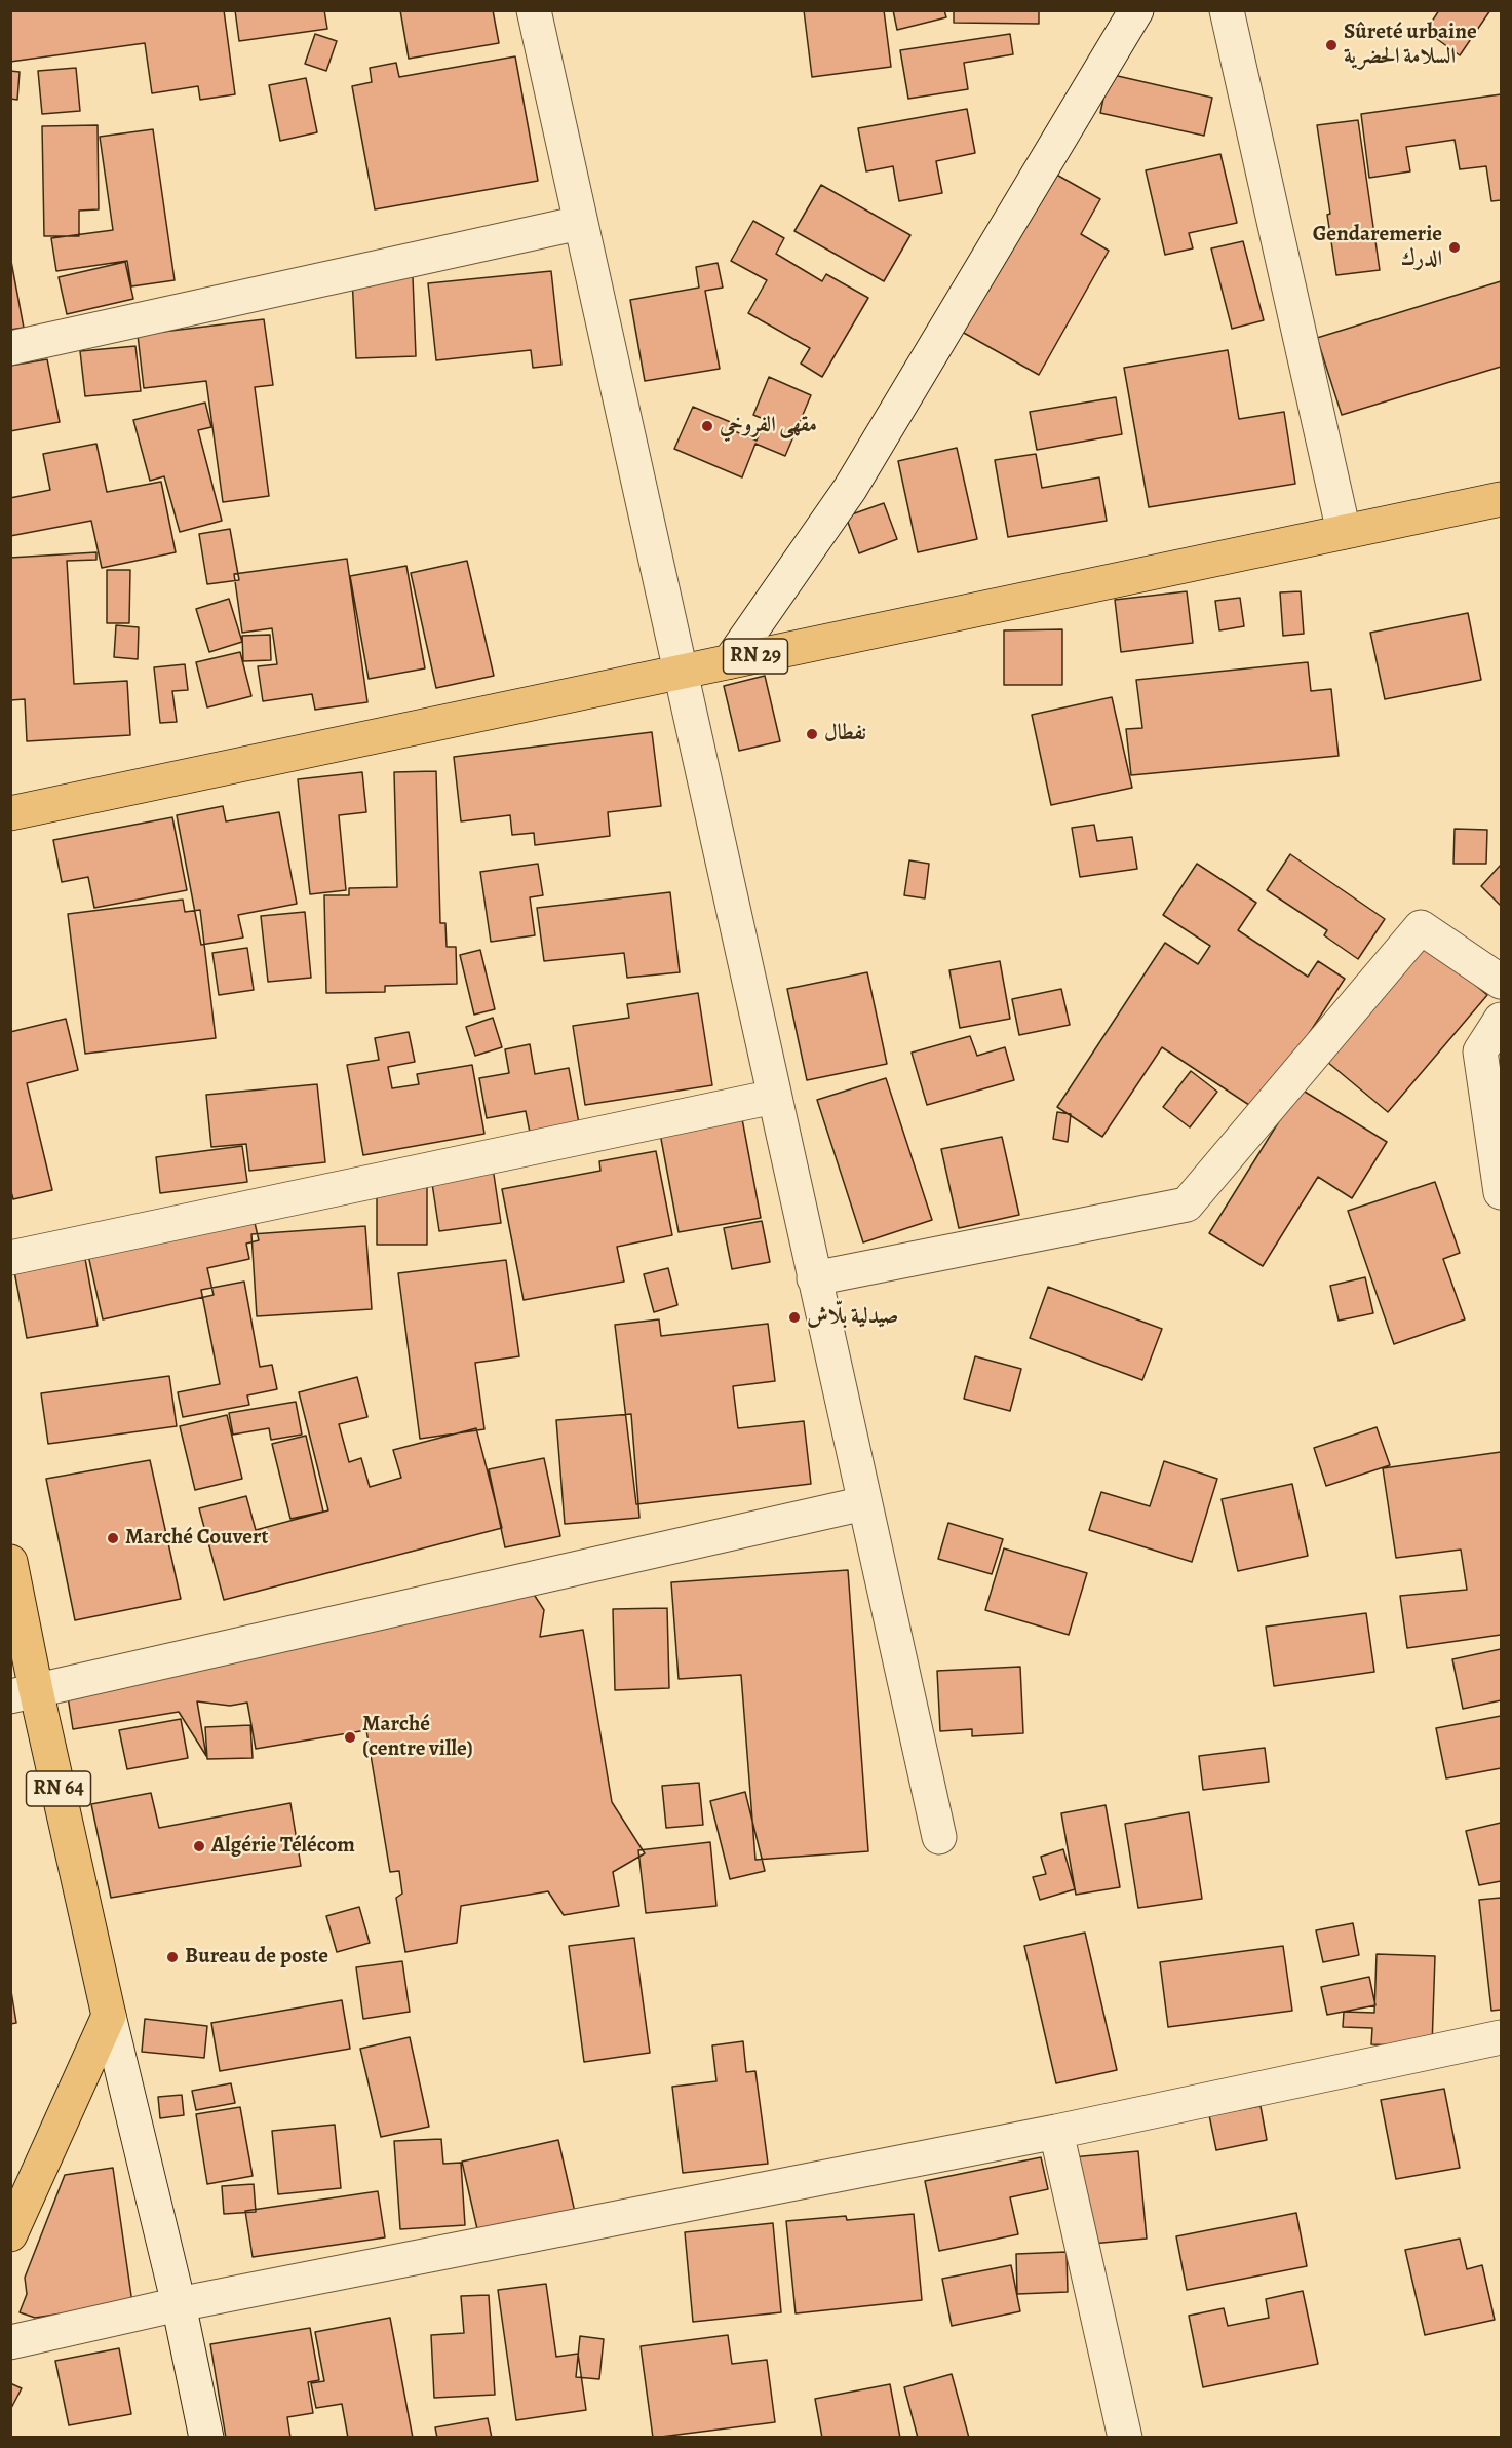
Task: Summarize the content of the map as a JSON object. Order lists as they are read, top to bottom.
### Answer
{
  "streets": {
    "main road": ["RN 29", "RN 64"]
  },
  "places": [
    "Sûreté urbaine السلامة الحضرية",
    "Gendaremerie الدرك",
    "مقهى الفروخي",
    "نفطال",
    "صيدلية بلّاش",
    "Marché Couvert",
    "Marché (centre ville)",
    "Algérie Télécom",
    "Bureau de poste"
  ]
}
